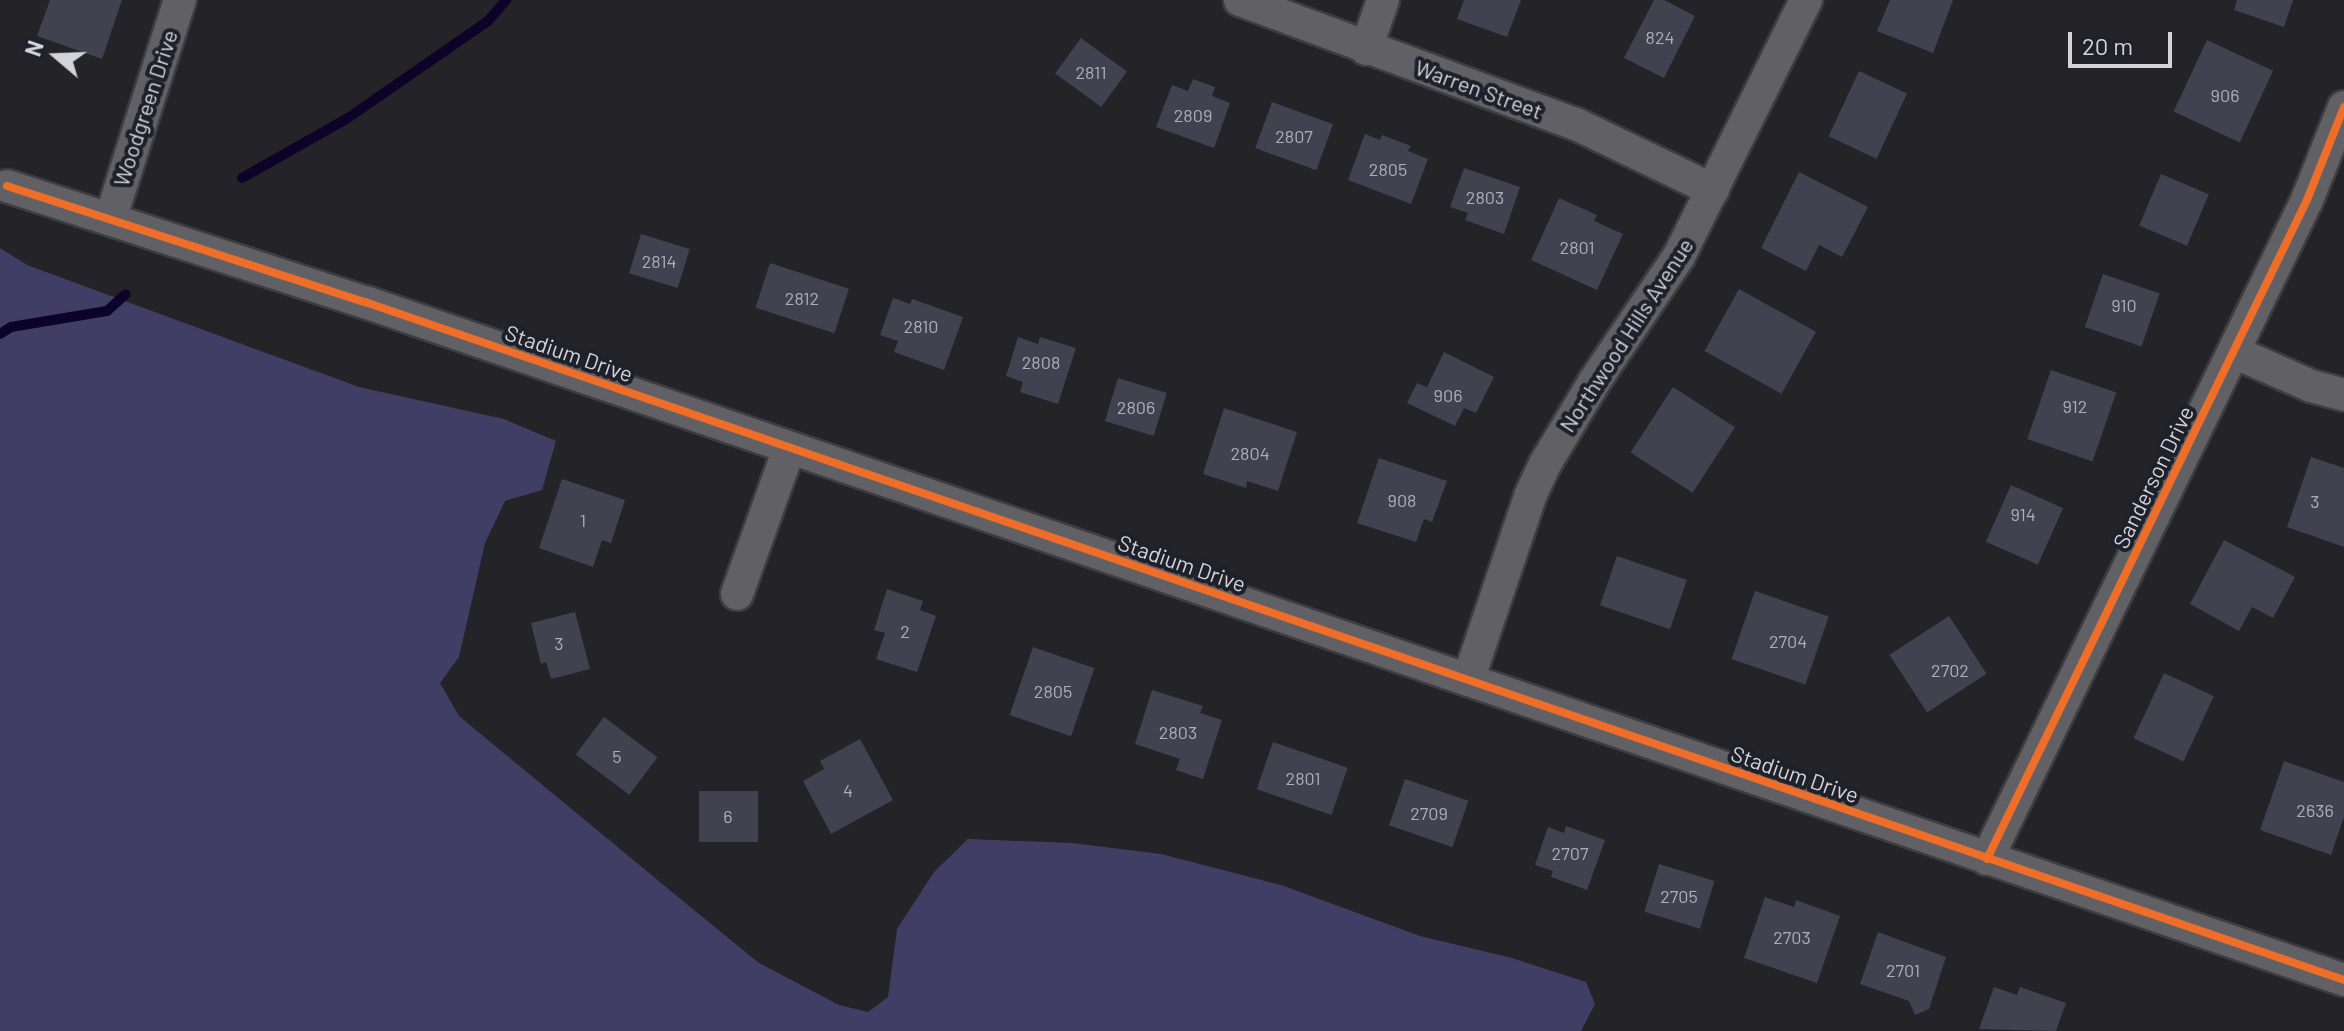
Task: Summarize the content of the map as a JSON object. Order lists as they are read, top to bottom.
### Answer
{
  "streets": {
    "street": [
      "Warren Street",
      "Woodgreen Drive",
      "Northwood Hills Avenue",
      "Stadium Drive",
      "Sanderson Drive"
    ]
  },
  "crossings": [
    ["Warren Street", "Northwood Hills Avenue"],
    ["Woodgreen Drive", "Stadium Drive"],
    ["Northwood Hills Avenue", "Stadium Drive"],
    ["Stadium Drive", "Sanderson Drive"]
  ],
  "house_numbers": [
    "824",
    "2811",
    "906",
    "2809",
    "2807",
    "2805",
    "2803",
    "2801",
    "2814",
    "2812",
    "910",
    "2810",
    "2808",
    "906",
    "912",
    "2806",
    "2804",
    "908",
    "3",
    "914",
    "1",
    "2",
    "2704",
    "3",
    "2702",
    "2805",
    "2803",
    "5",
    "2801",
    "4",
    "2636",
    "2709",
    "6",
    "2707",
    "2705",
    "2703",
    "2701"
  ],
  "scale_bar": "20 m",
  "north": "left"
}
